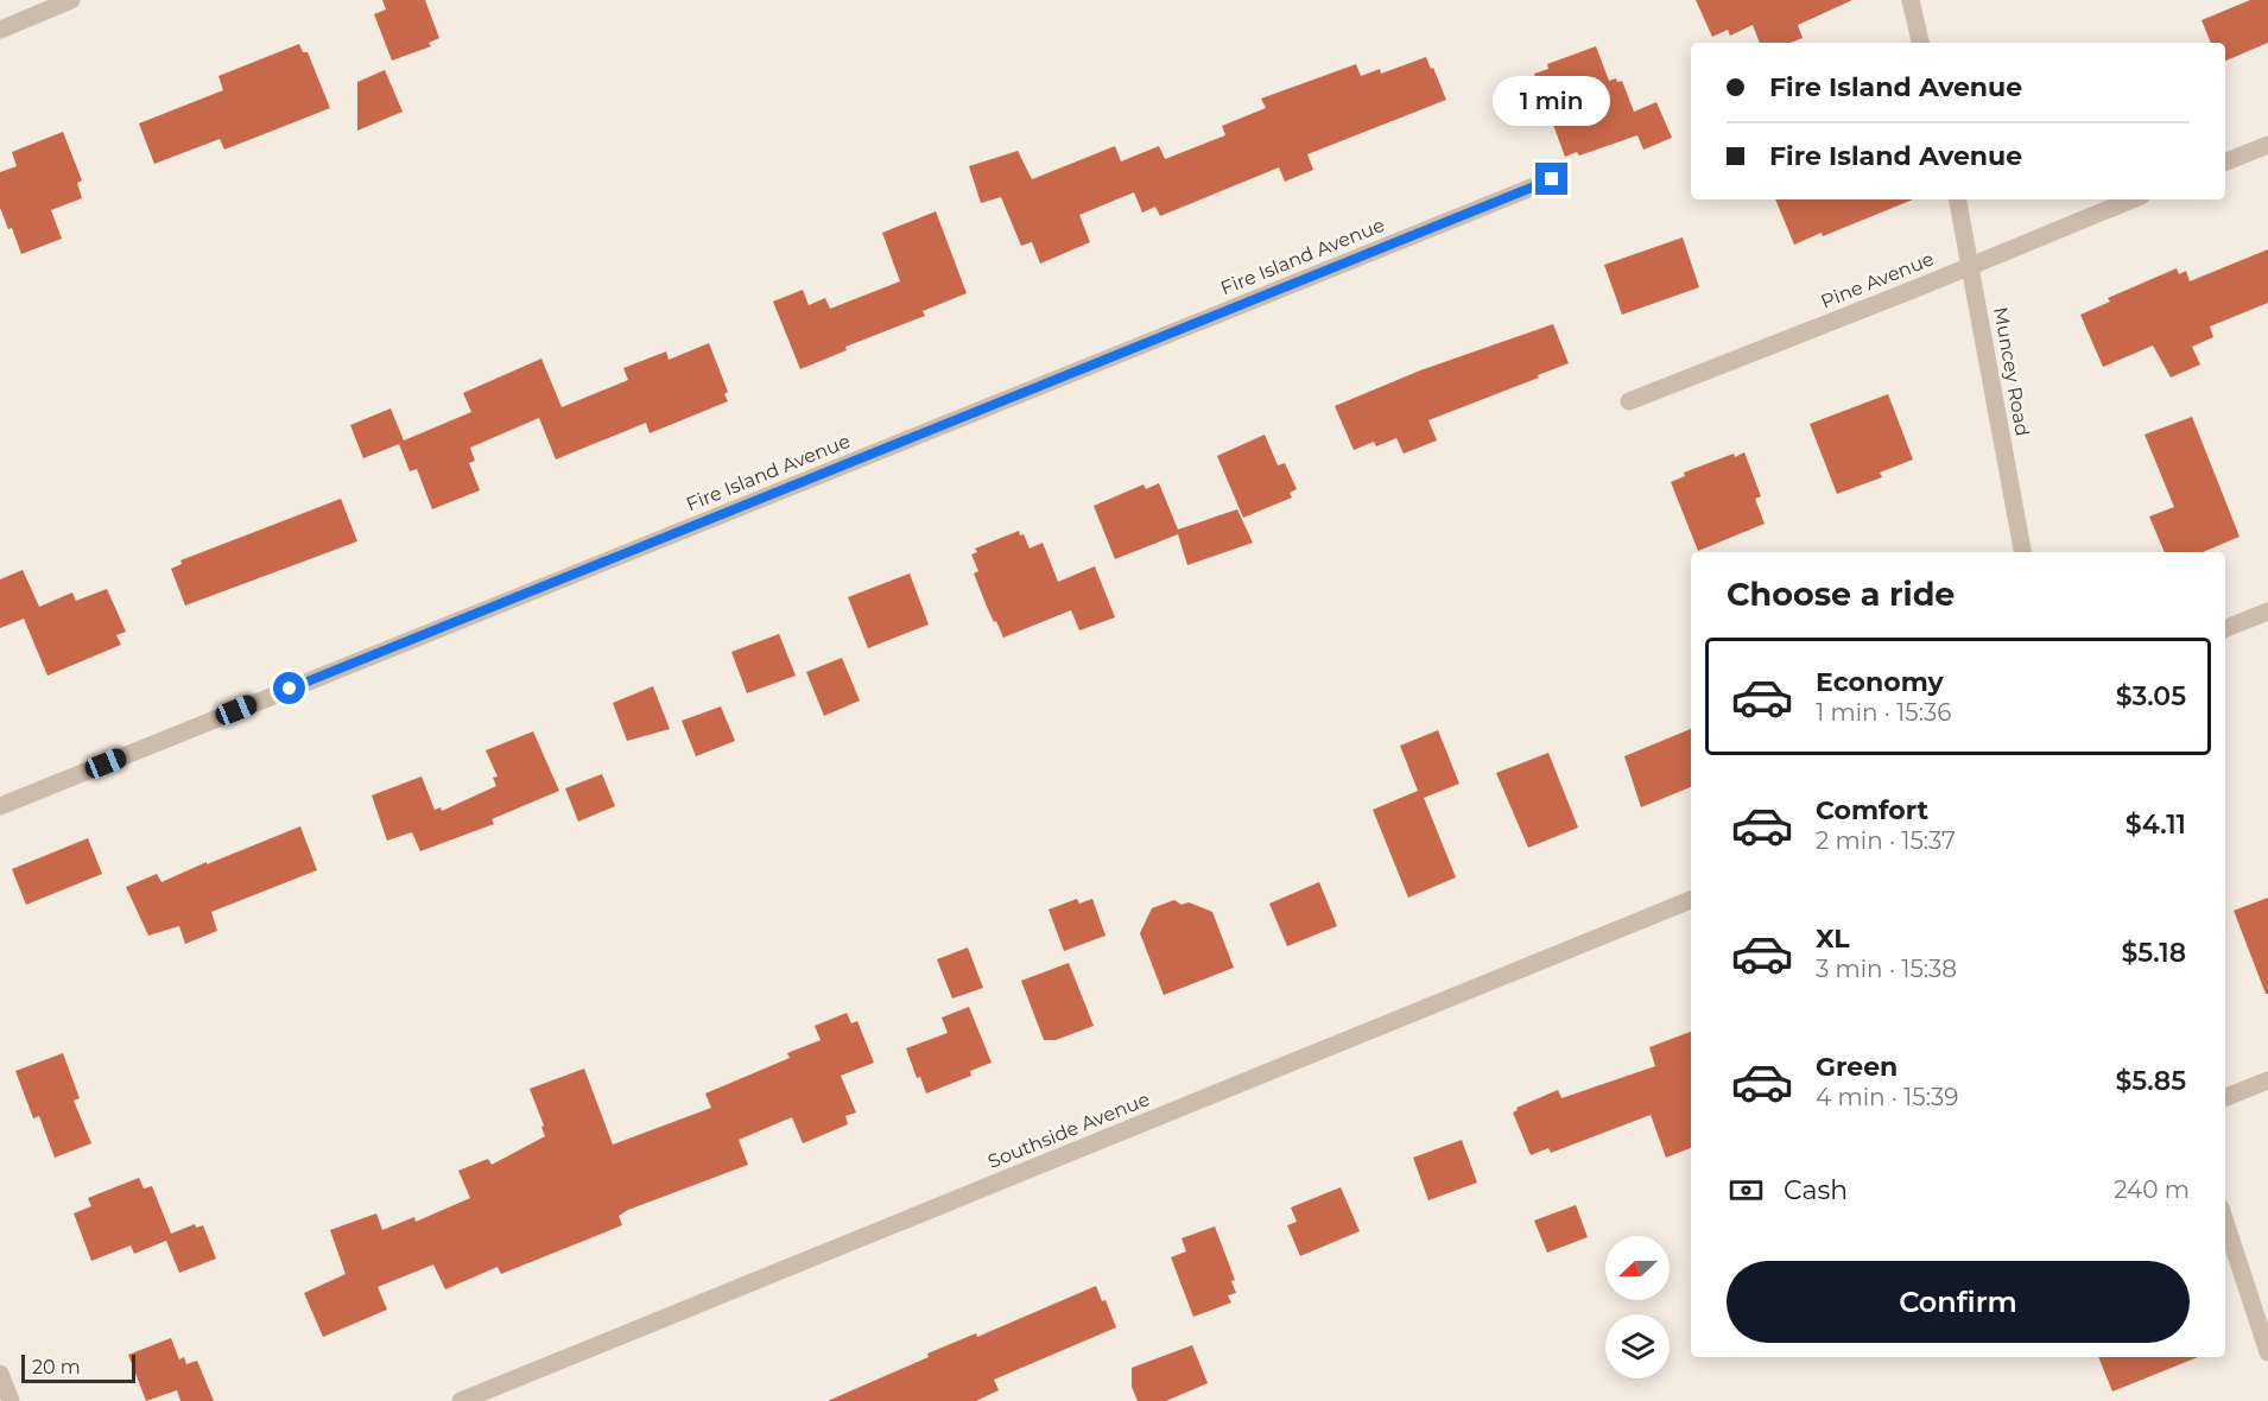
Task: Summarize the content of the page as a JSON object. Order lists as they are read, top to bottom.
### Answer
{
  "streets": {
    "street": [
      "Fire Island Avenue",
      "Pine Avenue",
      "Muncey Road",
      "Southside Avenue"
    ]
  },
  "crossings": [
    ["Pine Avenue", "Muncey Road"]
  ],
  "scale_bar": "20 m",
  "north": "left",
  "page": {
    "banner": ["Fire Island Avenue", "Fire Island Avenue"],
    "bubble": "1 min",
    "heading": "Choose a ride",
    "list": [
      {
        "name": "Economy",
        "note": "1 min · 15:36",
        "value": "$3.05"
      },
      {
        "name": "Comfort",
        "note": "2 min · 15:37",
        "value": "$4.11"
      },
      {
        "name": "XL",
        "note": "3 min · 15:38",
        "value": "$5.18"
      },
      {
        "name": "Green",
        "note": "4 min · 15:39",
        "value": "$5.85"
      }
    ],
    "pay": ["Cash", "240 m"],
    "buttons": "Confirm",
    "scale": "20 m"
  }
}
